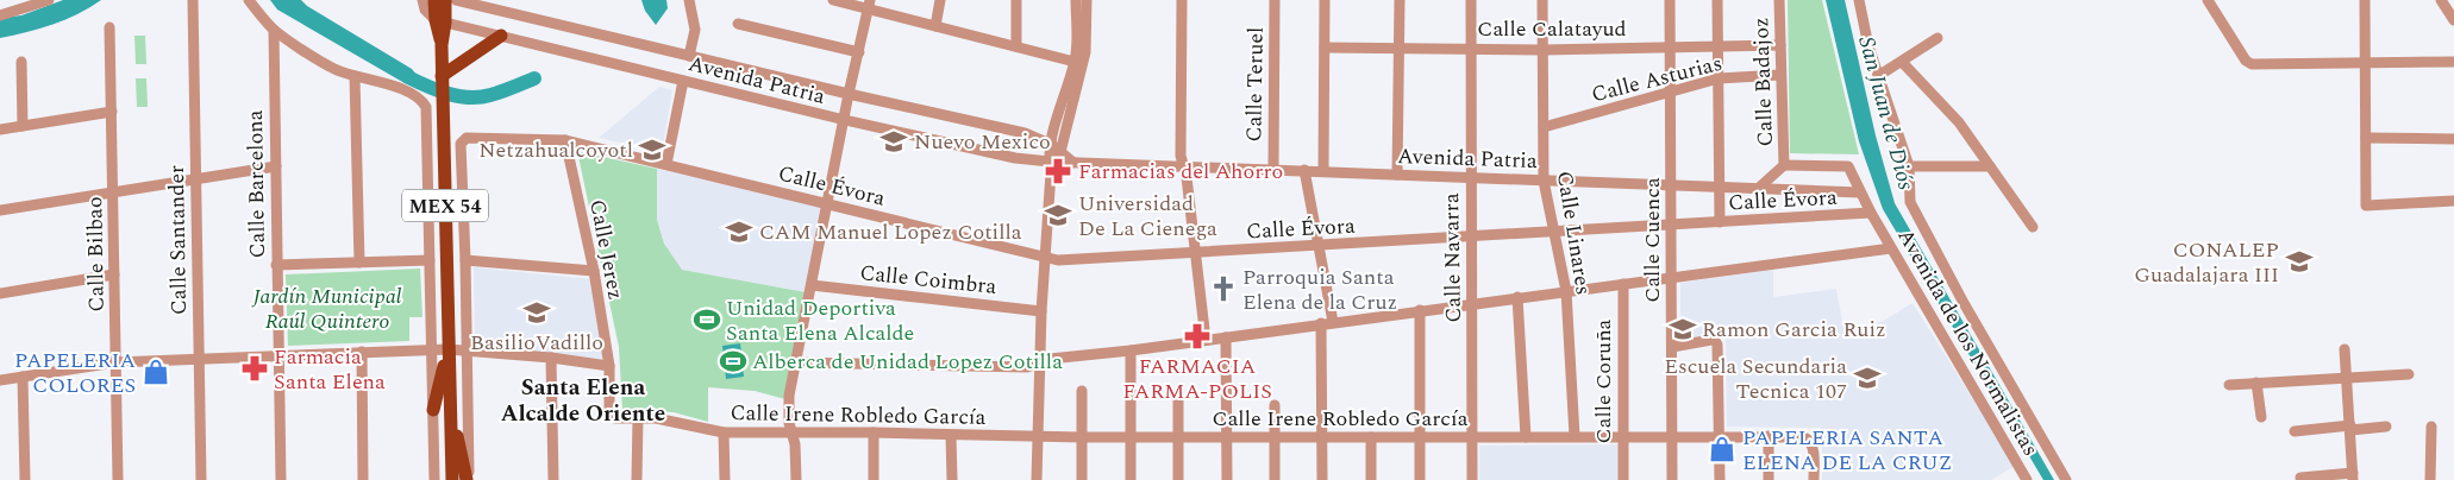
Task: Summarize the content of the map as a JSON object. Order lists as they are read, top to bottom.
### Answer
{
  "streets": {
    "main road": ["MEX 54"],
    "street": [
      "Calle Calatayud",
      "Calle Asturias",
      "Avenida Patria",
      "Calle Badajoz",
      "Calle Teruel",
      "Calle Barcelona",
      "Calle Évora",
      "Calle Linares",
      "Calle Santander",
      "Calle Cuenca",
      "Calle Jerez",
      "Calle Bilbao",
      "Calle Navarra",
      "Calle Coimbra",
      "Avenida de los Normalistas",
      "Calle Coruña",
      "Calle Irene Robledo García"
    ]
  },
  "crossings": [
    ["Calle Calatayud", "Calle Badajoz"],
    ["Calle Calatayud", "Calle Linares"],
    ["Calle Calatayud", "Calle Cuenca"],
    ["Calle Calatayud", "Calle Navarra"],
    ["Calle Asturias", "Calle Badajoz"],
    ["Calle Asturias", "Calle Linares"],
    ["Calle Asturias", "Calle Cuenca"],
    ["Avenida Patria", "Calle Badajoz"],
    ["Avenida Patria", "Calle Teruel"],
    ["Avenida Patria", "MEX 54"],
    ["Avenida Patria", "Calle Linares"],
    ["Avenida Patria", "Calle Cuenca"],
    ["Avenida Patria", "Calle Navarra"],
    ["Avenida Patria", "Avenida de los Normalistas"],
    ["Calle Badajoz", "Avenida de los Normalistas"],
    ["Calle Évora", "Calle Linares"],
    ["Calle Évora", "Calle Cuenca"],
    ["Calle Évora", "Calle Jerez"],
    ["Calle Évora", "Calle Navarra"],
    ["Calle Évora", "Avenida de los Normalistas"],
    ["Calle Linares", "Calle Irene Robledo García"],
    ["Calle Cuenca", "Calle Irene Robledo García"],
    ["Calle Jerez", "Calle Irene Robledo García"],
    ["Calle Navarra", "Calle Irene Robledo García"],
    ["Calle Coruña", "Calle Irene Robledo García"]
  ],
  "districts": ["Santa Elena Alcalde Oriente"],
  "water": ["San Juan de Diós"],
  "parks": ["Jardín Municipal Raúl Quintero"],
  "places": {
    "school or university": [
      "Nuevo Mexico",
      "Netzahualcoyotl",
      "Universidad De La Cienega",
      "CAM Manuel Lopez Cotilla",
      "CONALEP Guadalajara III",
      "BasilioVadillo",
      "Ramon Garcia Ruiz",
      "Escuela Secundaria Tecnica 107"
    ],
    "pharmacy": ["Farmacias del Ahorro", "FARMACIA FARMA-POLIS", "Farmacia Santa Elena"],
    "church": ["Parroquia Santa Elena de la Cruz"],
    "sports": ["Unidad Deportiva Santa Elena Alcalde", "Alberca de Unidad Lopez Cotilla"],
    "shop": ["PAPELERIA COLORES", "PAPELERIA SANTA ELENA DE LA CRUZ"]
  }
}
